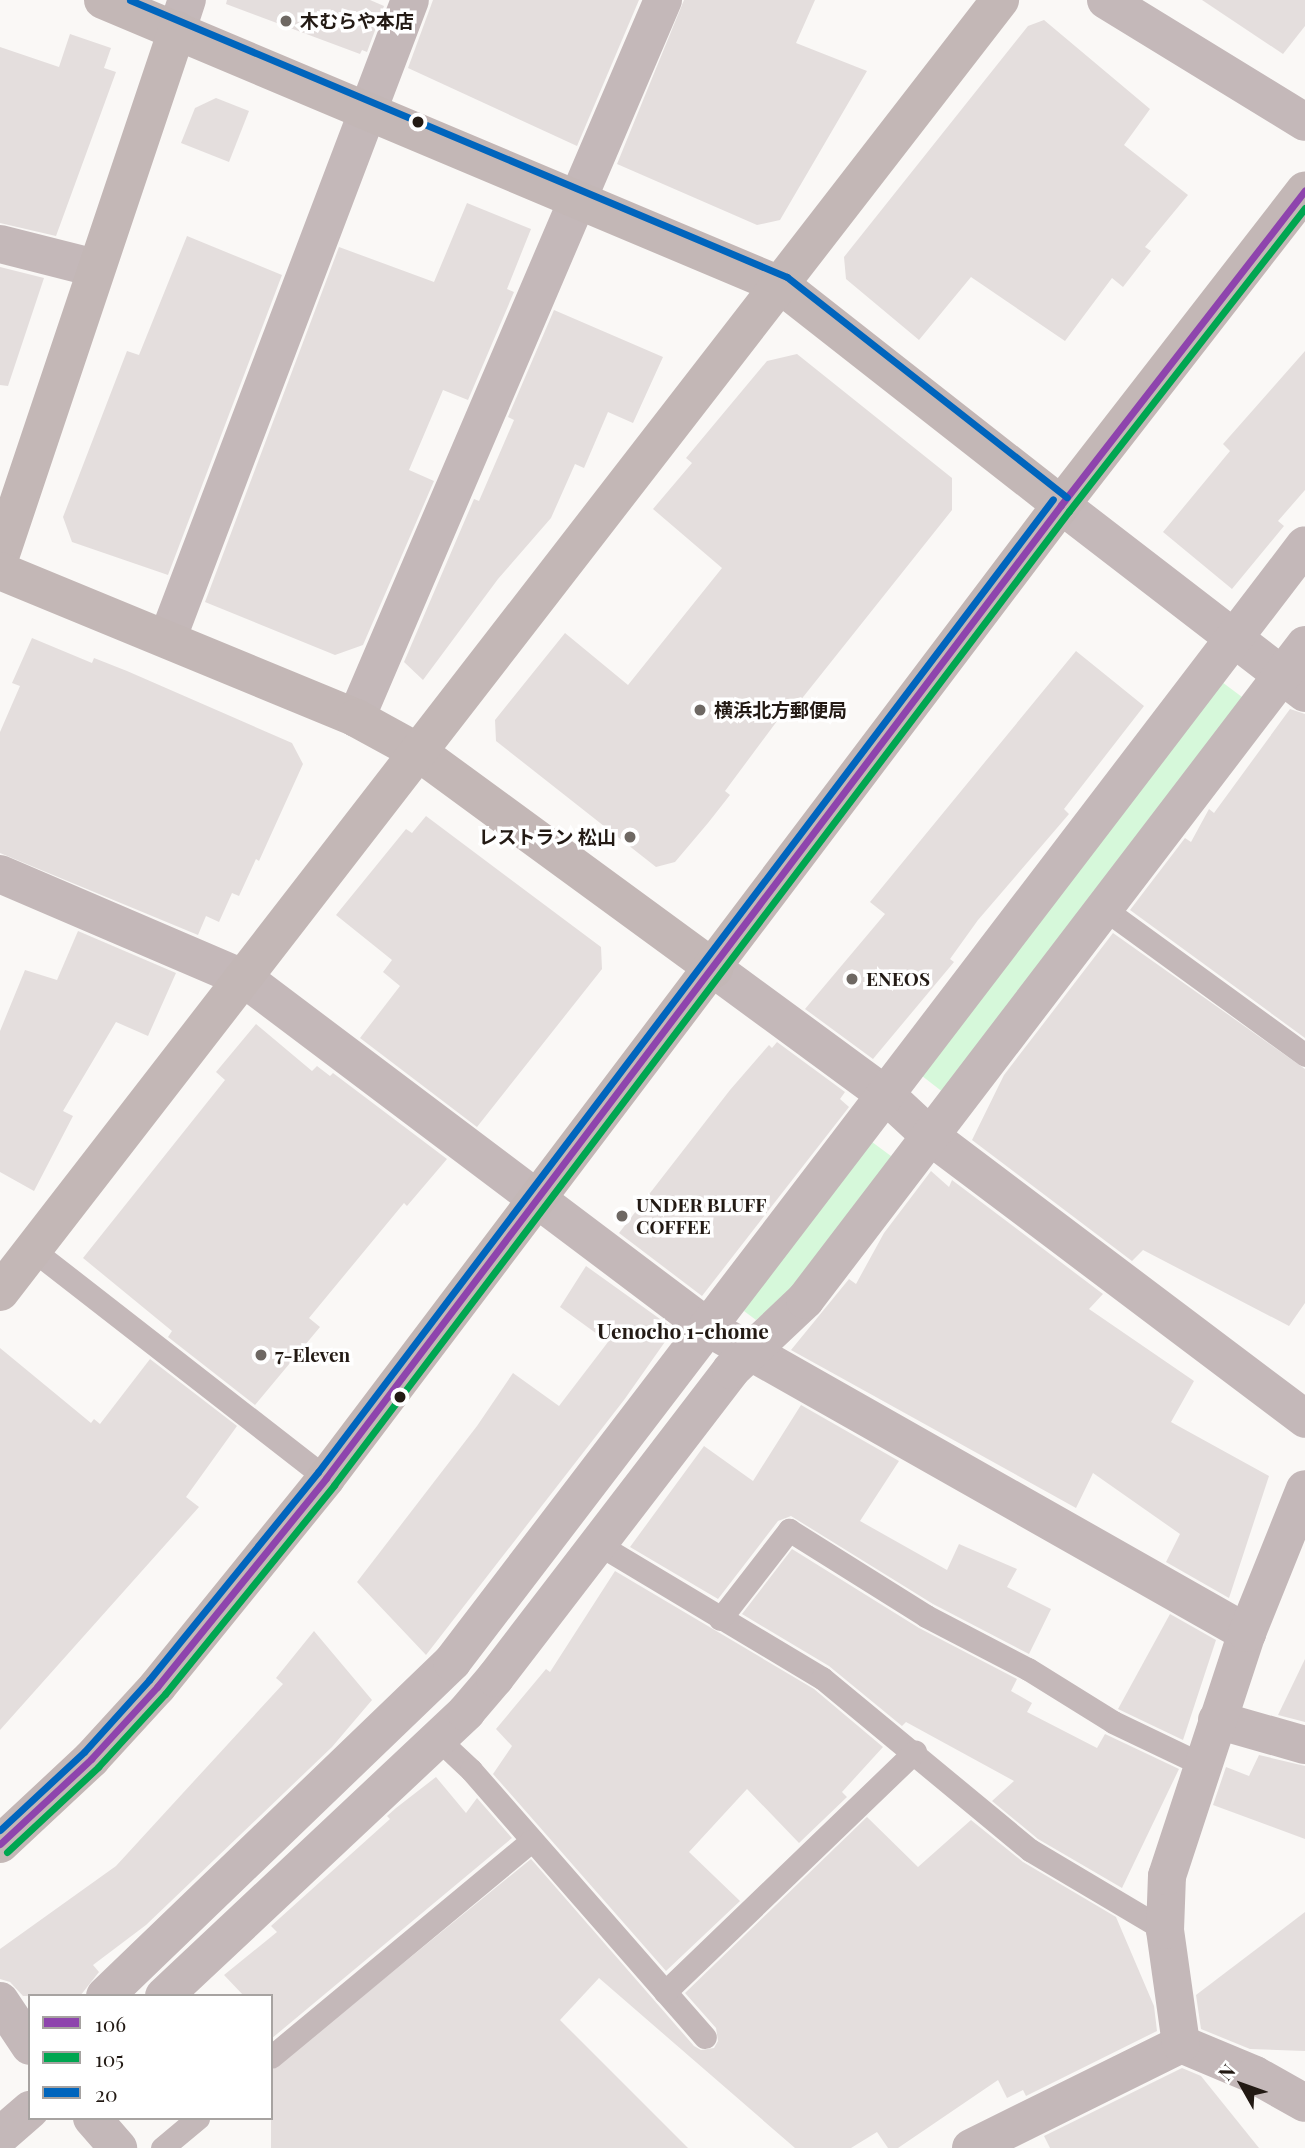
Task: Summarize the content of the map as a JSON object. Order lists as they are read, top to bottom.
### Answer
{
  "districts": ["Uenocho 1-chome"],
  "places": [
    "木むらや本店",
    "横浜北方郵便局",
    "レストラン 松山",
    "ENEOS",
    "UNDER BLUFF COFFEE",
    "7-Eleven"
  ],
  "lines": ["transit line 20", "transit line 106", "transit line 105"],
  "legend": ["106", "105", "20"],
  "north": "top left"
}
